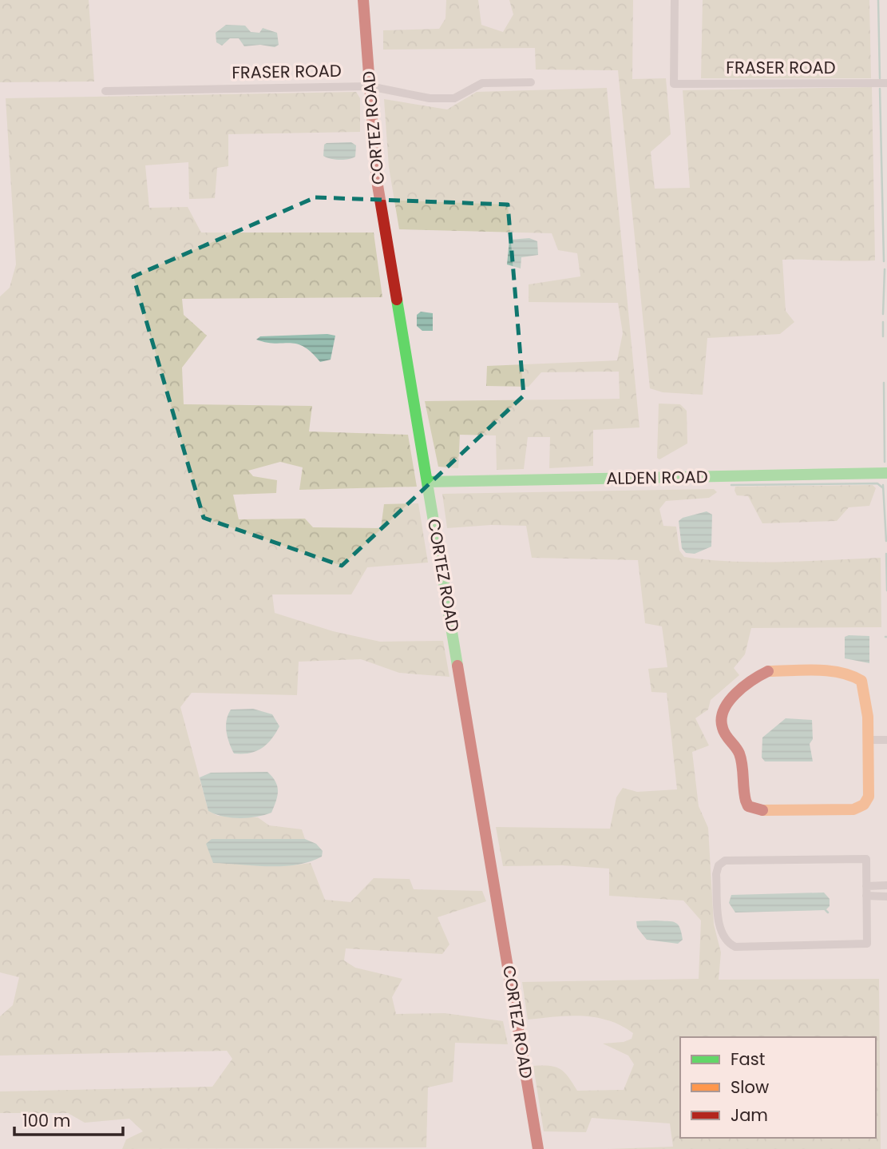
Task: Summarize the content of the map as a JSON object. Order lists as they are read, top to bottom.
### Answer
{
  "streets": {
    "street": ["FRASER ROAD", "CORTEZ ROAD", "ALDEN ROAD"]
  },
  "crossings": [
    ["FRASER ROAD", "CORTEZ ROAD"],
    ["CORTEZ ROAD", "ALDEN ROAD"]
  ],
  "legend": ["Fast", "Slow", "Jam"],
  "scale_bar": "100 m"
}
